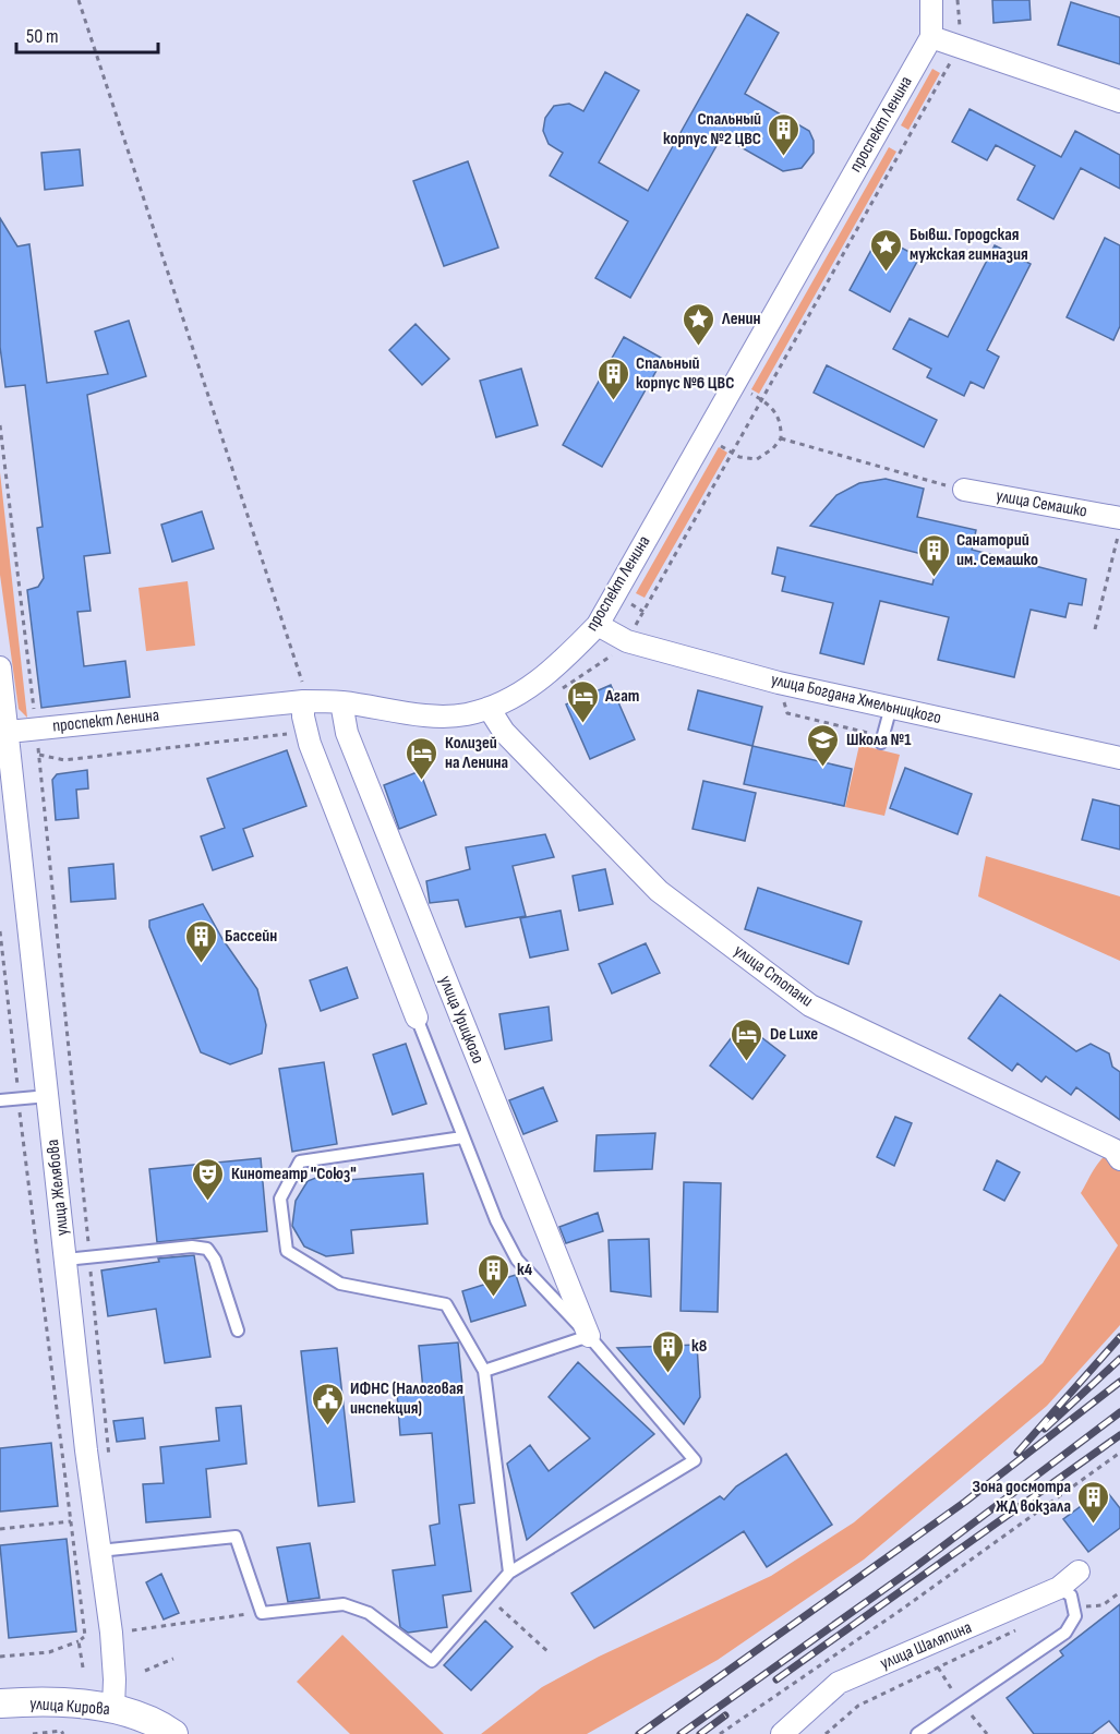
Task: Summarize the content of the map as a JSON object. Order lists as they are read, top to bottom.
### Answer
{
  "streets": {
    "street": [
      "проспект Ленина",
      "улица Семашко",
      "улица Богдана Хмельницкого",
      "улица Стопани",
      "улица Урицкого",
      "улица Желябова",
      "улица Шаляпина",
      "улица Кирова"
    ]
  },
  "crossings": [
    ["проспект Ленина", "улица Богдана Хмельницкого"],
    ["проспект Ленина", "улица Стопани"],
    ["проспект Ленина", "улица Урицкого"],
    ["проспект Ленина", "улица Желябова"],
    ["улица Желябова", "улица Кирова"]
  ],
  "places": {
    "building": [
      "Спальный корпус №2 ЦВС",
      "Спальный корпус №6 ЦВС",
      "Санаторий им. Семашко",
      "Бассейн",
      "к4",
      "к8",
      "Зона досмотра ЖД вокзала"
    ],
    "place": ["Бывш. Городская мужская гимназия", "Ленин"],
    "hotel": ["Агат", "Колизей на Ленина", "De Luxe"],
    "school or university": ["Школа №1"],
    "theatre": ["Кинотеатр \"Союз\""],
    "public building": ["ИФНС (Налоговая инспекция)"]
  },
  "scale_bar": "50 m"
}
